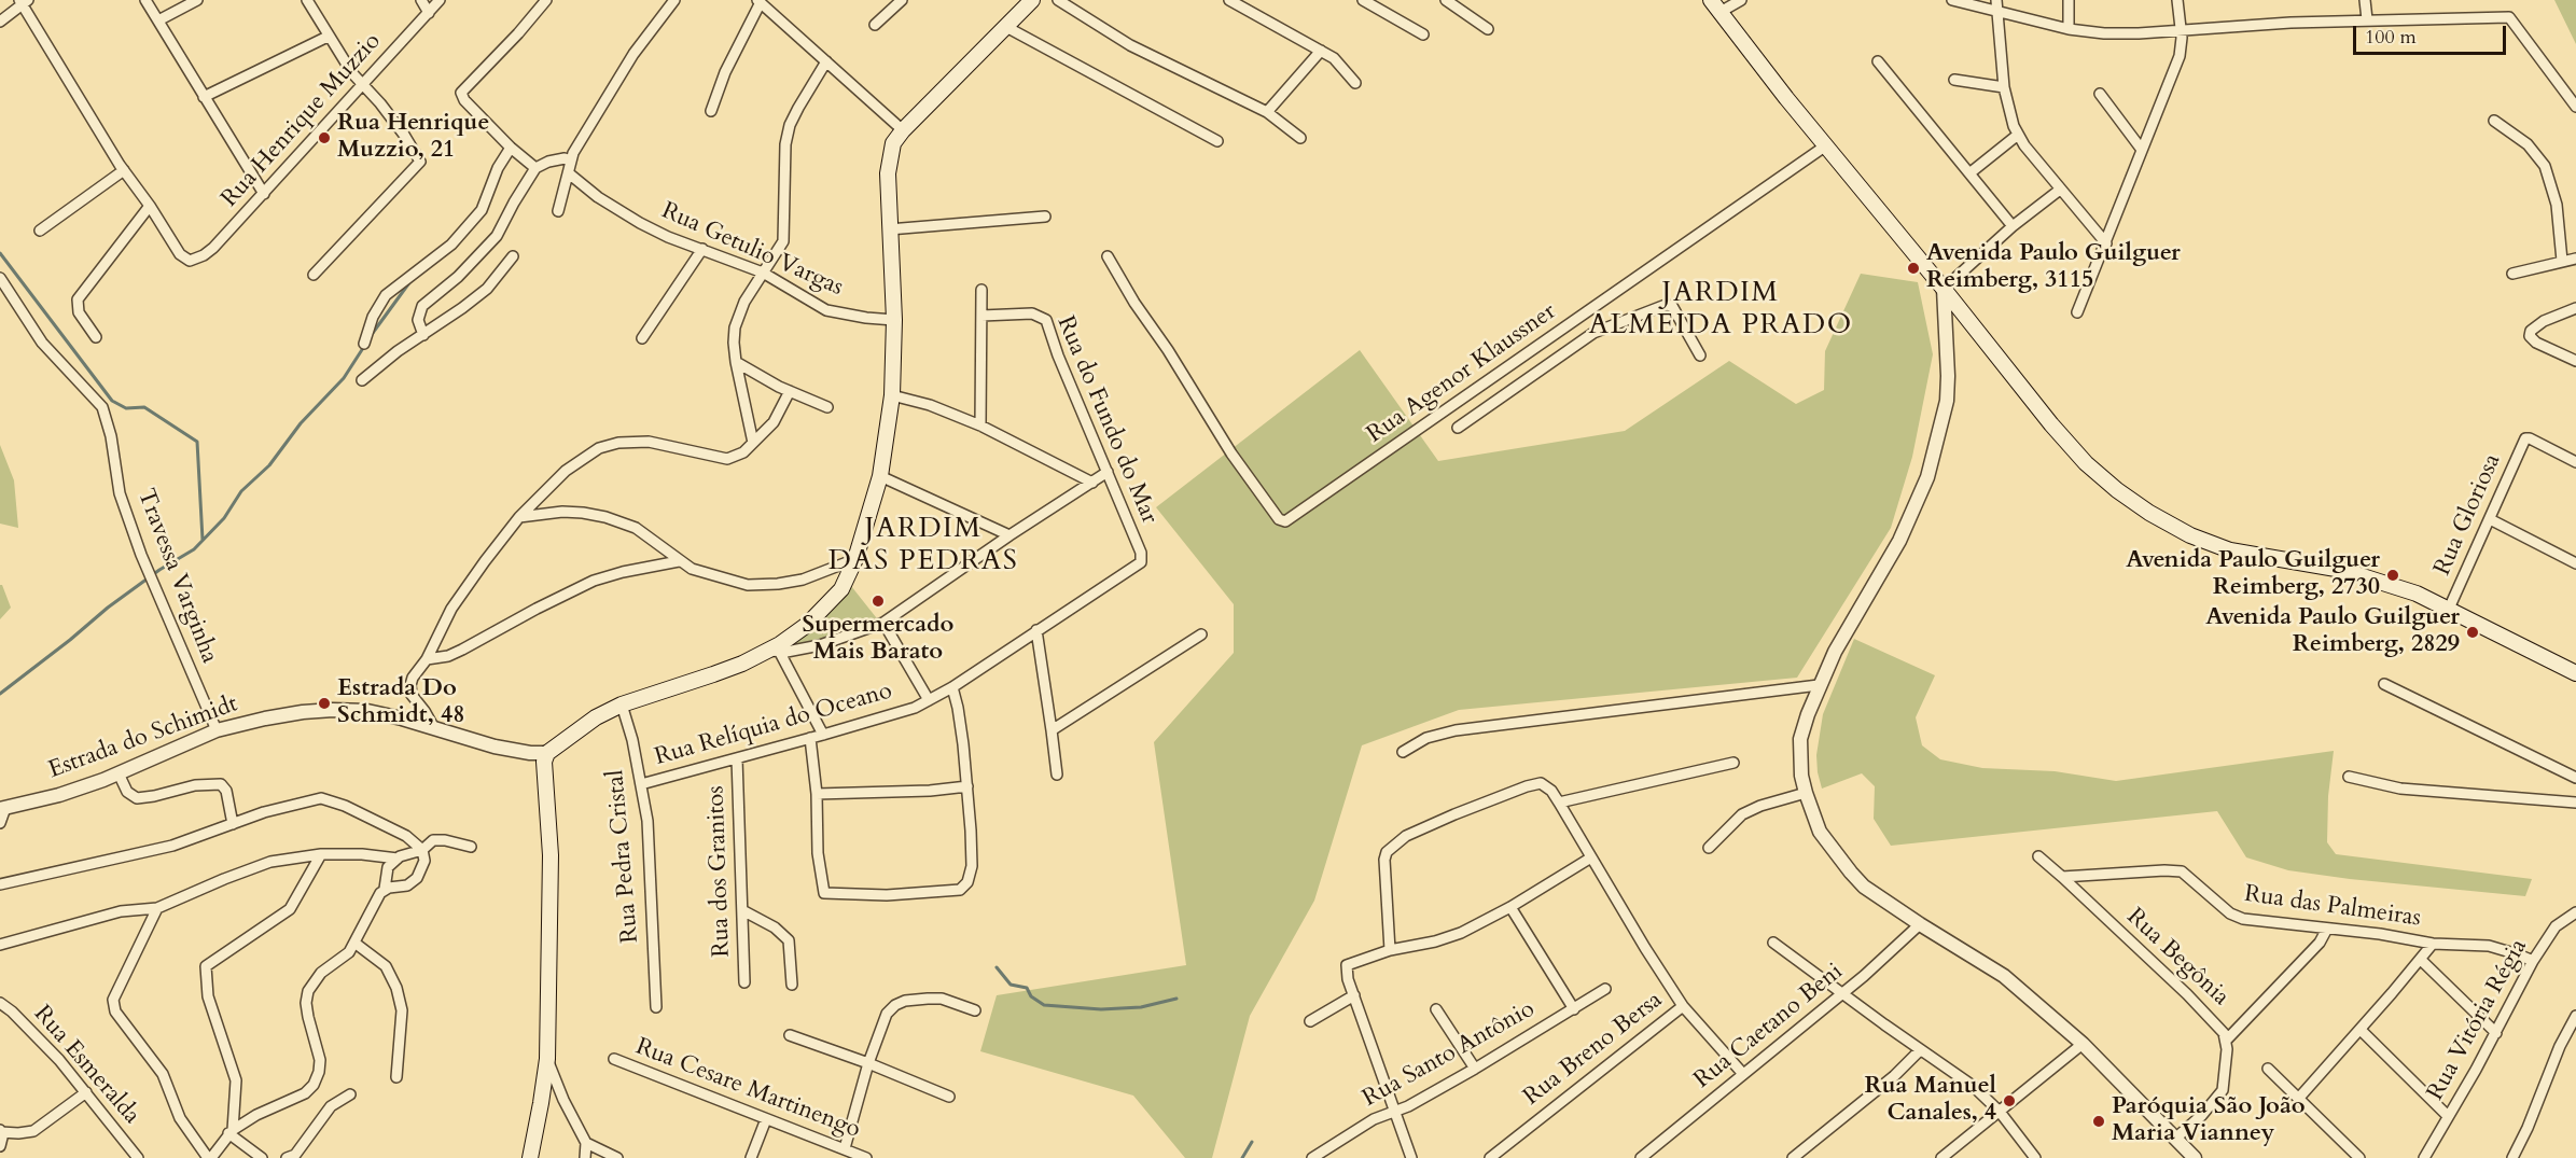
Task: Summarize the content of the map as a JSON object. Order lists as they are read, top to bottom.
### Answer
{
  "streets": {
    "street": [
      "Rua Henrique Muzzio",
      "Rua Getulio Vargas",
      "Rua Agenor Klaussner",
      "Rua do Fundo do Mar",
      "Rua Gloriosa",
      "Travessa Varginha",
      "Rua Relíquia do Oceano",
      "Estrada do Schimidt",
      "Rua Pedra Cristal",
      "Rua dos Granitos",
      "Rua das Palmeiras",
      "Rua Begônia",
      "Rua Vitória Régia",
      "Rua Caetano Beni",
      "Rua Breno Bersa",
      "Rua Santo Antônio",
      "Rua Esmeralda",
      "Rua Cesare Martinengo"
    ]
  },
  "crossings": [
    ["Rua do Fundo do Mar", "Rua Relíquia do Oceano"],
    ["Travessa Varginha", "Estrada do Schimidt"],
    ["Rua Relíquia do Oceano", "Rua Pedra Cristal"],
    ["Rua Relíquia do Oceano", "Rua dos Granitos"],
    ["Rua das Palmeiras", "Rua Begônia"],
    ["Rua das Palmeiras", "Rua Vitória Régia"],
    ["Rua Caetano Beni", "Rua Breno Bersa"]
  ],
  "districts": ["JARDIM ALMEIDA PRADO", "JARDIM DAS PEDRAS"],
  "places": [
    "Rua Henrique Muzzio, 21",
    "Avenida Paulo Guilguer Reimberg, 3115",
    "Avenida Paulo Guilguer Reimberg, 2730",
    "Supermercado Mais Barato",
    "Avenida Paulo Guilguer Reimberg, 2829",
    "Estrada Do Schmidt, 48",
    "Rua Manuel Canales, 4",
    "Paróquia São João Maria Vianney"
  ],
  "scale_bar": "100 m"
}
